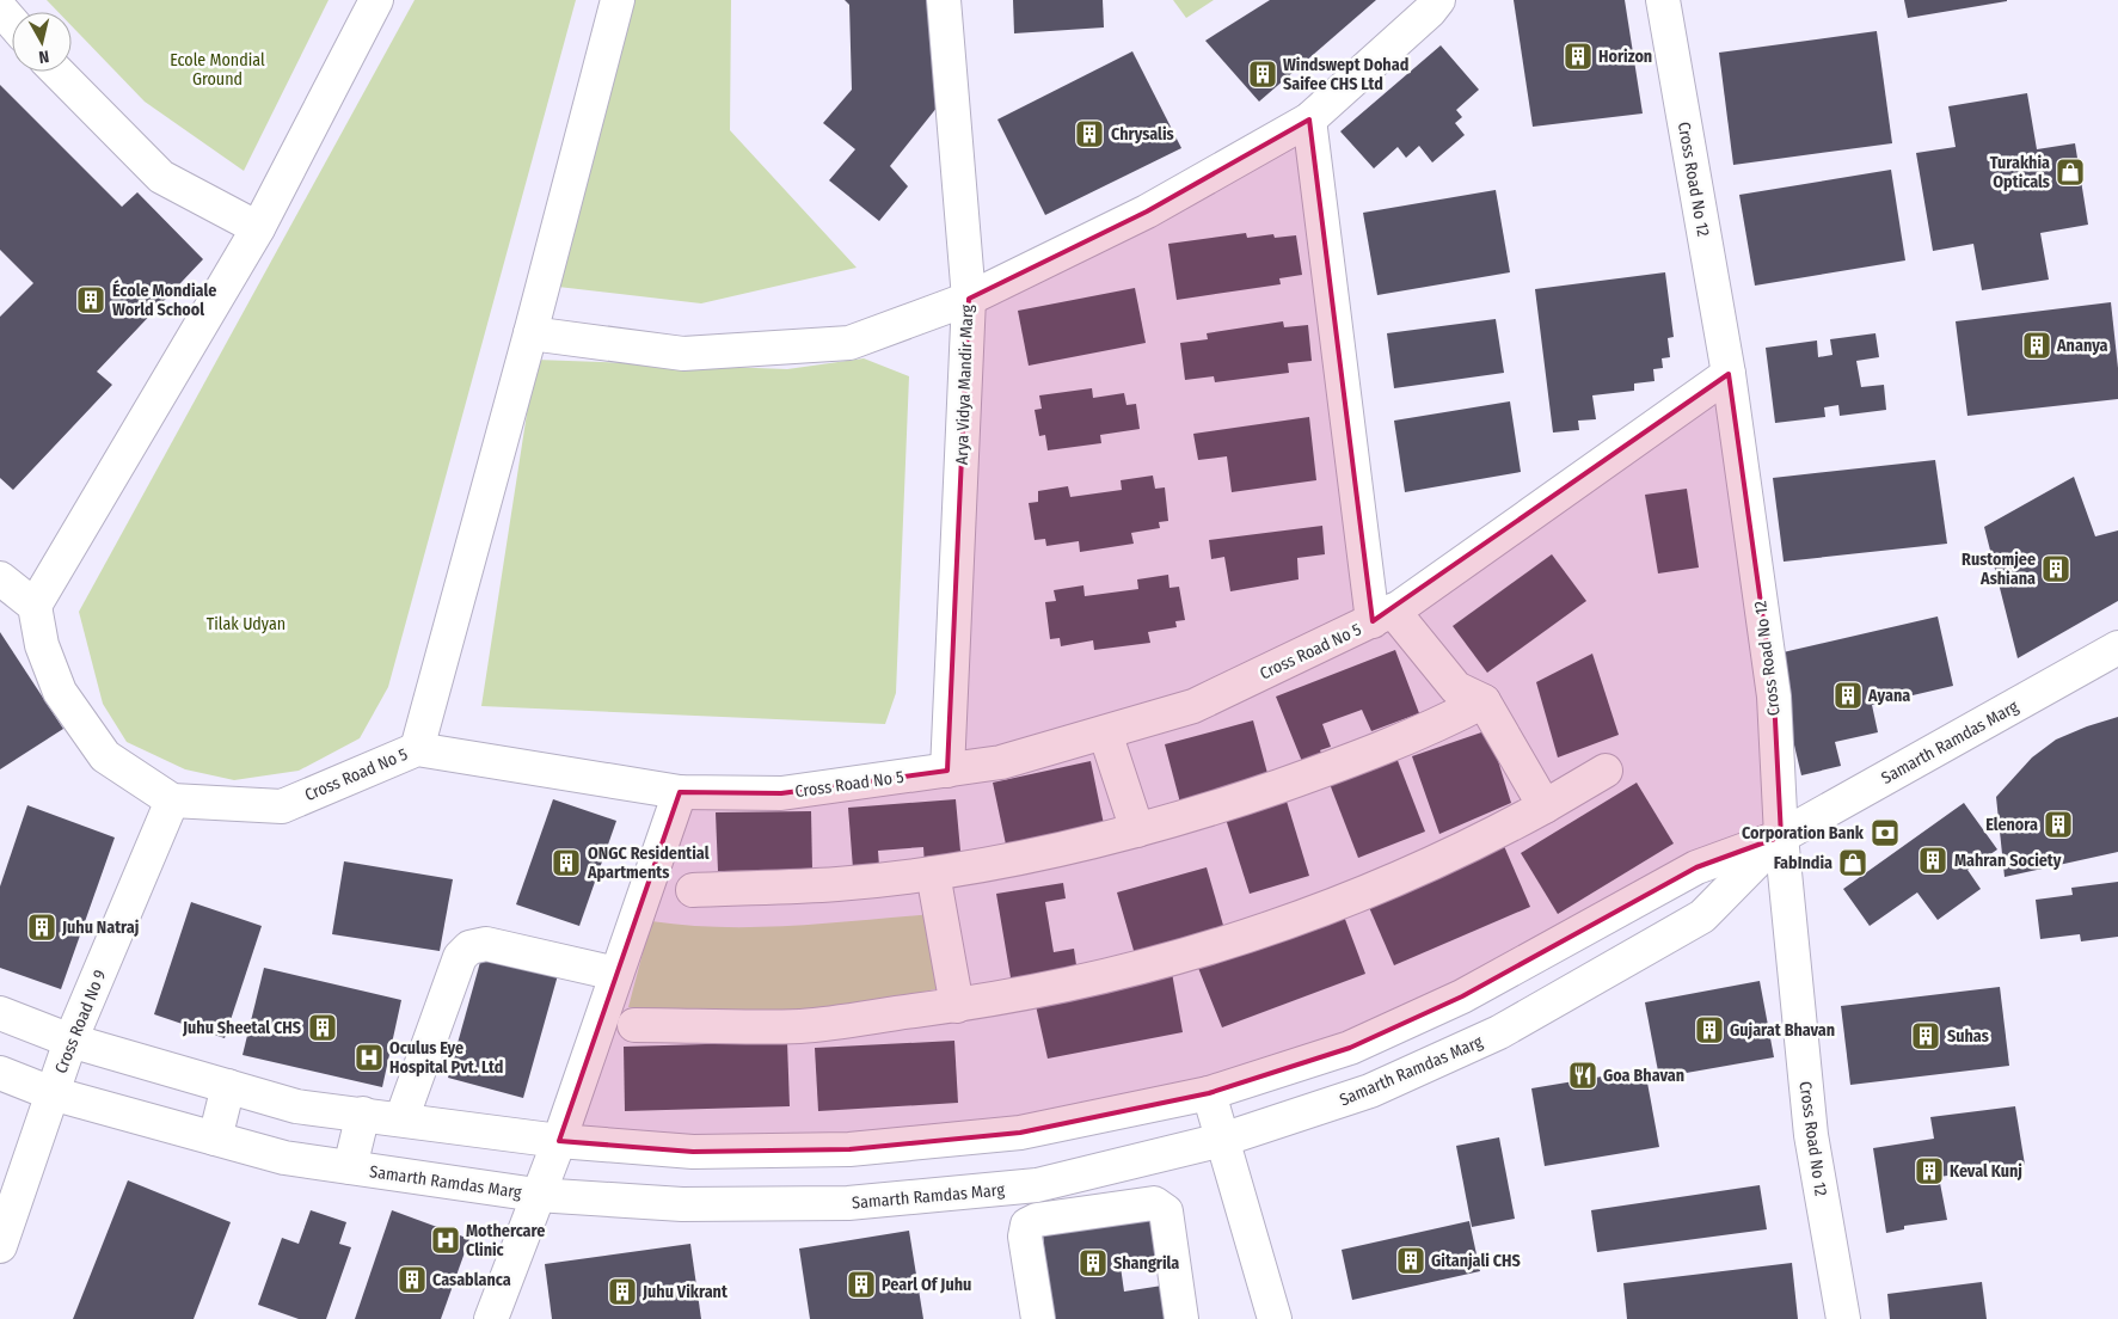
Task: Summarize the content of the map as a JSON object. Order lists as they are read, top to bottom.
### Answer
{
  "streets": {
    "street": [
      "Cross Road No 12",
      "Arya Vidya Mandir Marg",
      "Cross Road No 5",
      "Samarth Ramdas Marg",
      "Cross Road No 9"
    ]
  },
  "crossings": [
    ["Cross Road No 12", "Cross Road No 5"],
    ["Cross Road No 12", "Samarth Ramdas Marg"],
    ["Arya Vidya Mandir Marg", "Cross Road No 5"],
    ["Cross Road No 5", "Cross Road No 9"],
    ["Samarth Ramdas Marg", "Cross Road No 9"]
  ],
  "parks": ["Ecole Mondial Ground", "Tilak Udyan"],
  "places": {
    "building": [
      "Horizon",
      "Windswept Dohad Saifee CHS Ltd",
      "Chrysalis",
      "École Mondiale World School",
      "Ananya",
      "Rustomjee Ashiana",
      "Ayana",
      "Elenora",
      "Mahran Society",
      "ONGC Residential Apartments",
      "Juhu Natraj",
      "Juhu Sheetal CHS",
      "Gujarat Bhavan",
      "Suhas",
      "Keval Kunj",
      "Gitanjali CHS",
      "Shangrila",
      "Casablanca",
      "Pearl Of Juhu",
      "Juhu Vikrant"
    ],
    "shop": ["Turakhia Opticals", "FabIndia"],
    "bank": ["Corporation Bank"],
    "hospital": ["Oculus Eye Hospital Pvt. Ltd", "Mothercare Clinic"],
    "restaurant": ["Goa Bhavan"]
  },
  "north": "bottom"
}
